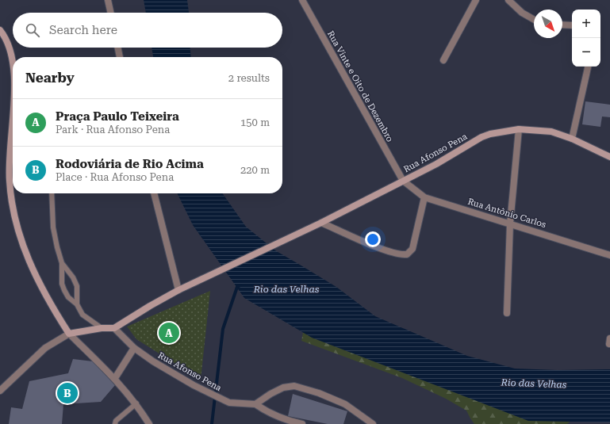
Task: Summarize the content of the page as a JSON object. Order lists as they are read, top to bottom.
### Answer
{
  "streets": {
    "main road": ["Rua Afonso Pena"],
    "street": ["Rua Vinte e Oito de Dezembro", "Rua Antônio Carlos"]
  },
  "crossings": [
    ["Rua Vinte e Oito de Dezembro", "Rua Afonso Pena"],
    ["Rua Vinte e Oito de Dezembro", "Rua Antônio Carlos"],
    ["Rua Afonso Pena", "Rua Antônio Carlos"]
  ],
  "water": ["Rio das Velhas"],
  "north": "bottom right",
  "page": {
    "map_buttons": ["+", "−"],
    "search": "Search here",
    "heading": ["Nearby", "2 results"],
    "list": [
      {
        "mark": "A",
        "name": "Praça Paulo Teixeira",
        "note": "Park · Rua Afonso Pena",
        "value": "150 m"
      },
      {
        "mark": "B",
        "name": "Rodoviária de Rio Acima",
        "note": "Place · Rua Afonso Pena",
        "value": "220 m"
      }
    ],
    "pins": ["A", "B"]
  }
}
